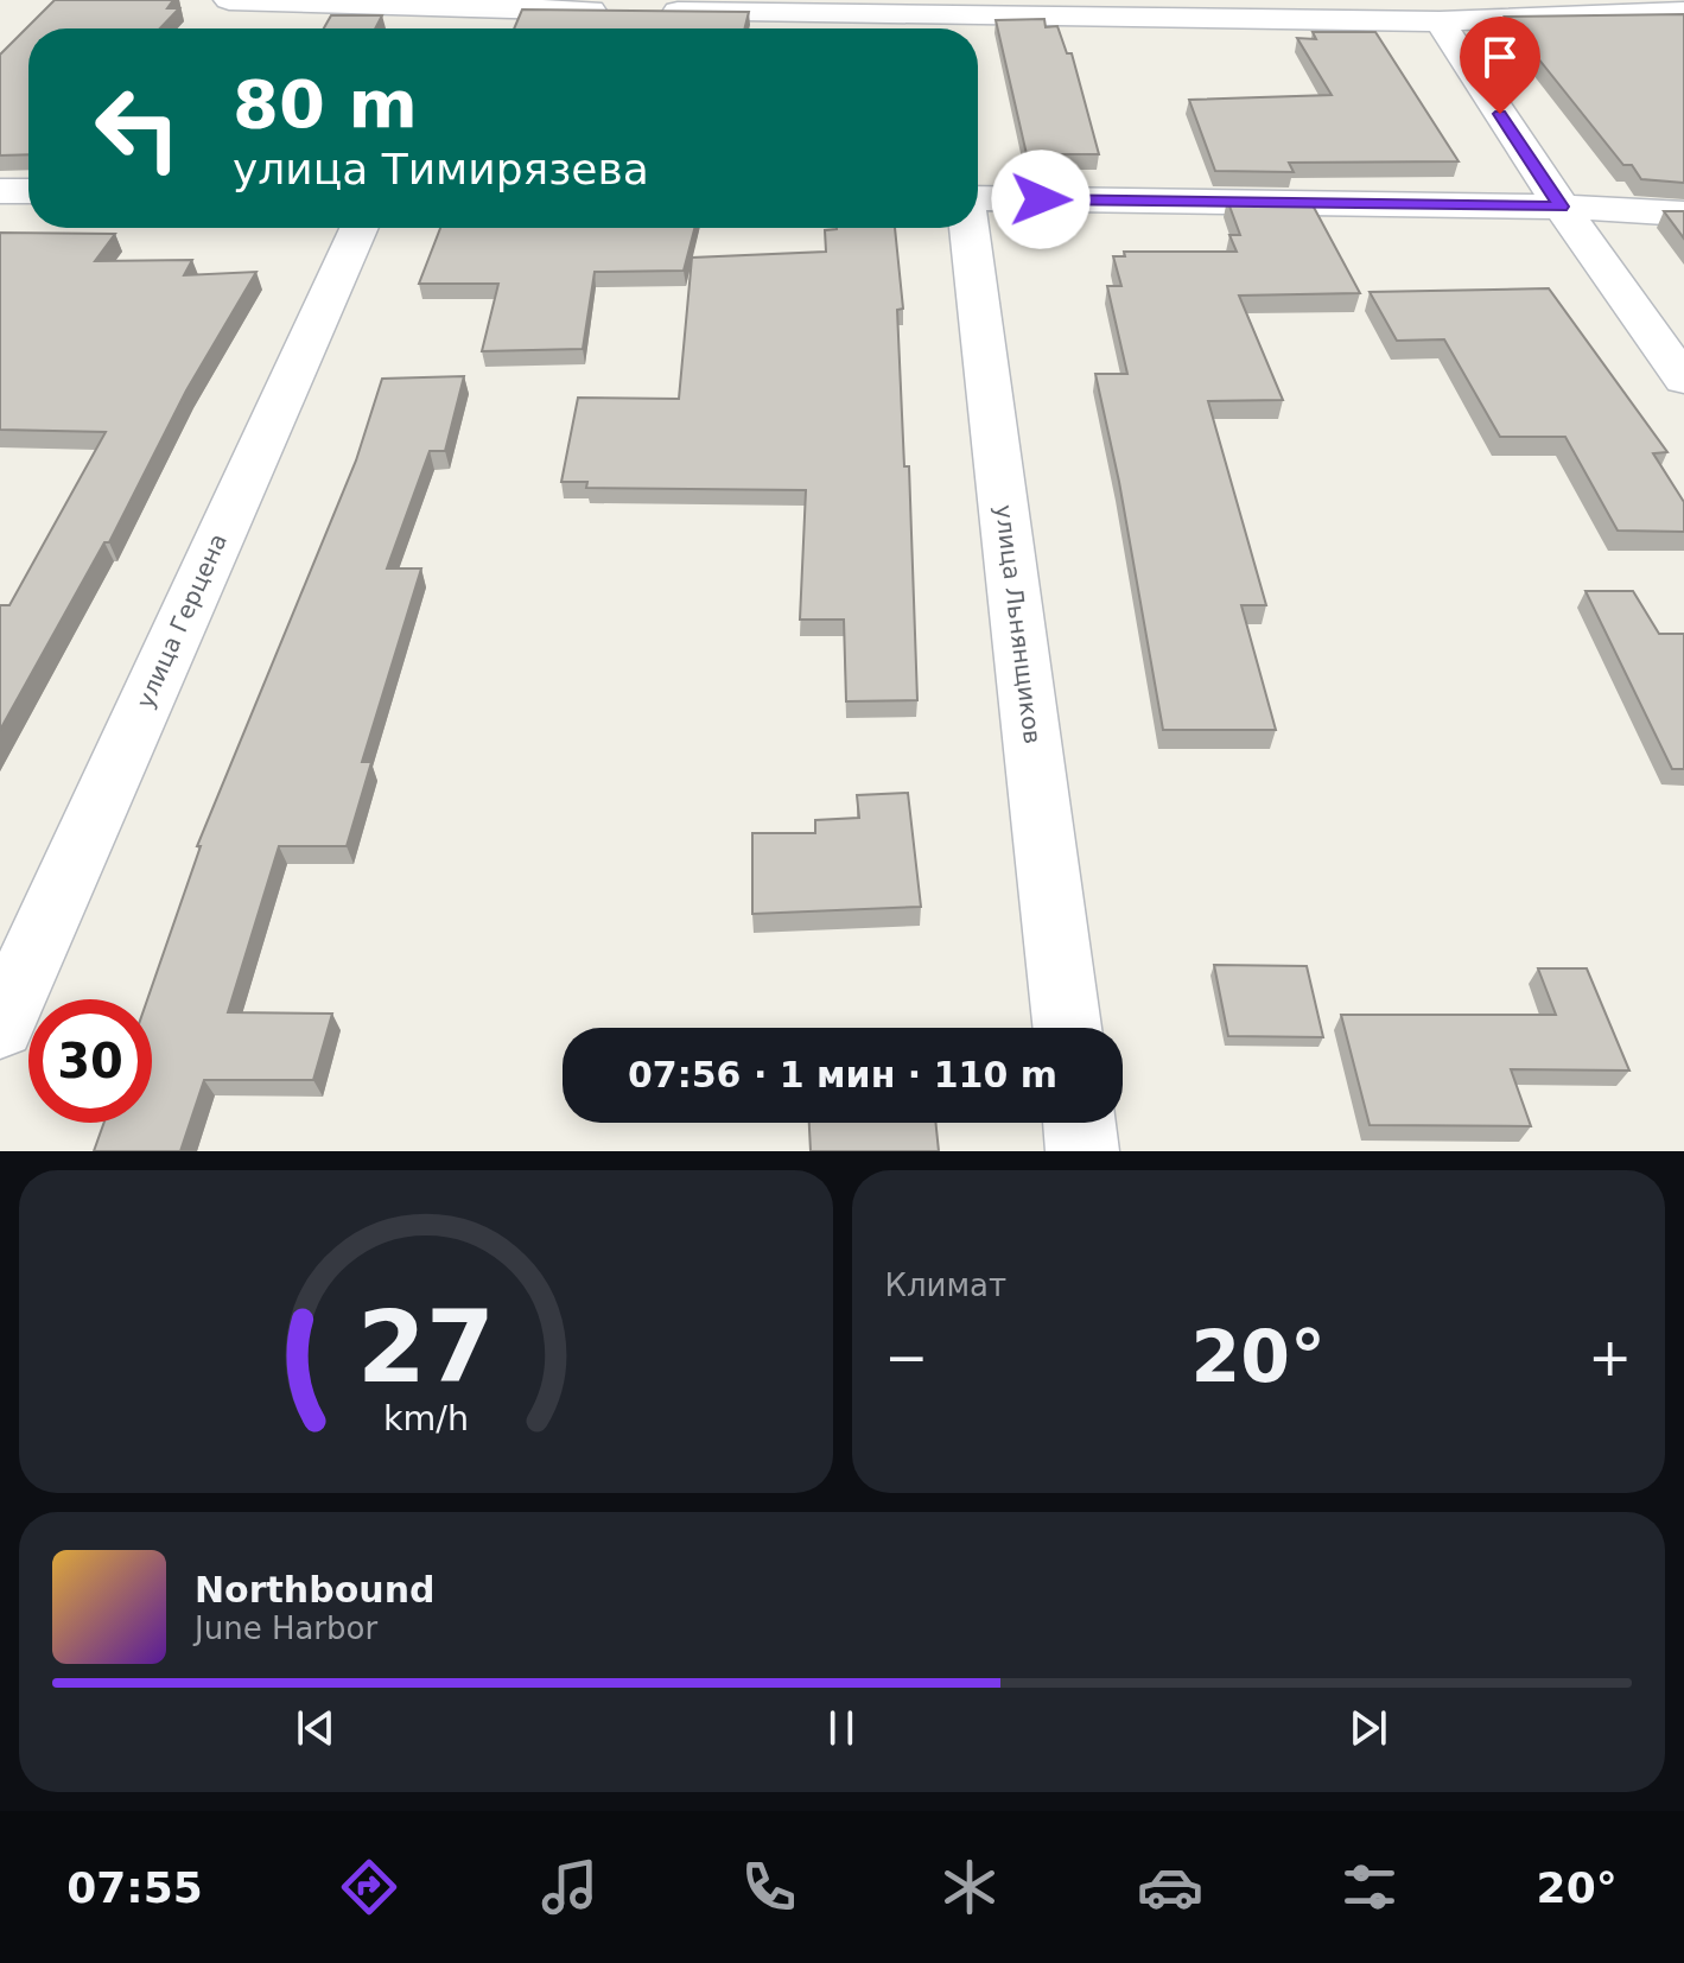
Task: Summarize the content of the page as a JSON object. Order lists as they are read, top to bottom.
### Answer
{
  "streets": {
    "street": ["улица Герцена", "улица Льнянщиков"]
  },
  "page": {
    "turn": ["80 m", "улица Тимирязева"],
    "limit": "30",
    "trip": "07:56 · 1 мин · 110 m",
    "tile": "Климат",
    "heat": ["−", "20°", "+"],
    "song": ["Northbound", "June Harbor"],
    "tabs": ["07:55", "20°"],
    "gauge": ["27", "km/h"]
  }
}
